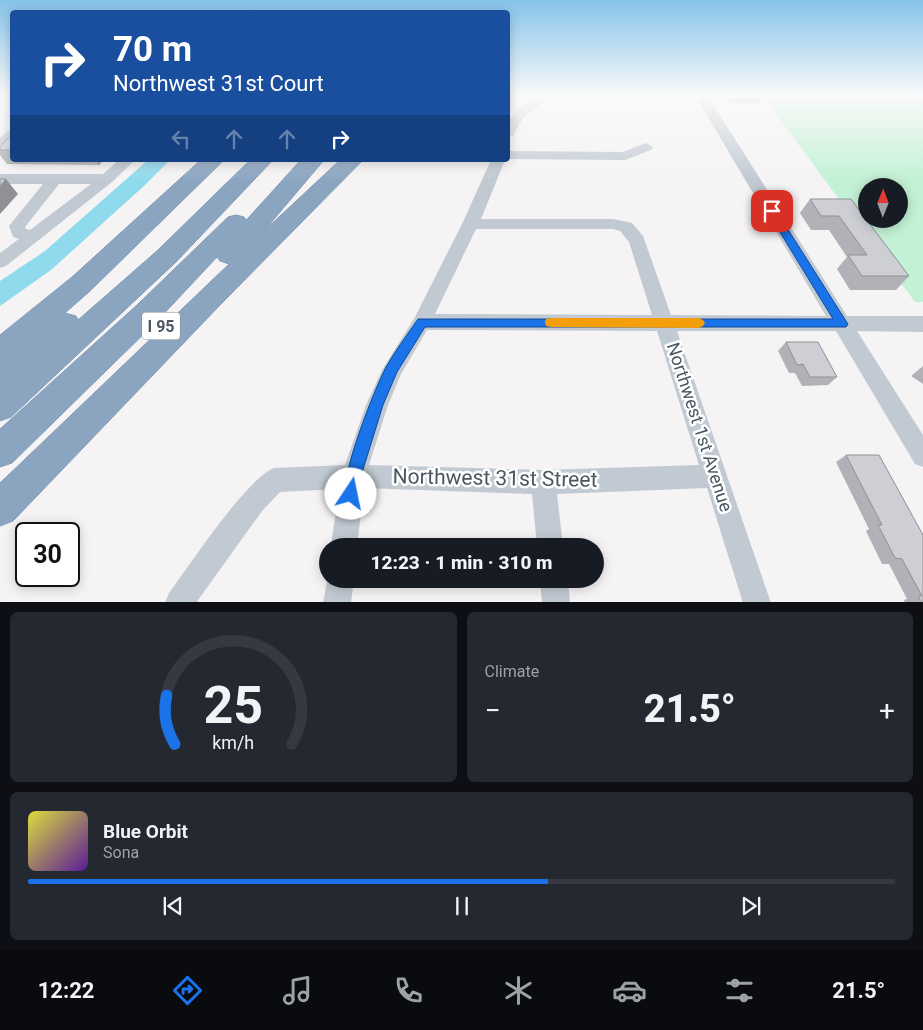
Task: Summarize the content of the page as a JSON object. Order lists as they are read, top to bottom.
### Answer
{
  "streets": {
    "highway": ["I 95"],
    "street": ["Northwest 1st Avenue", "Northwest 31st Street"]
  },
  "crossings": [
    ["Northwest 1st Avenue", "Northwest 31st Street"]
  ],
  "north": "top",
  "page": {
    "turn": ["70 m", "Northwest 31st Court"],
    "limit": "30",
    "trip": "12:23 · 1 min · 310 m",
    "tile": "Climate",
    "heat": ["−", "21.5°", "+"],
    "song": ["Blue Orbit", "Sona"],
    "tabs": ["12:22", "21.5°"],
    "gauge": ["25", "km/h"]
  }
}
